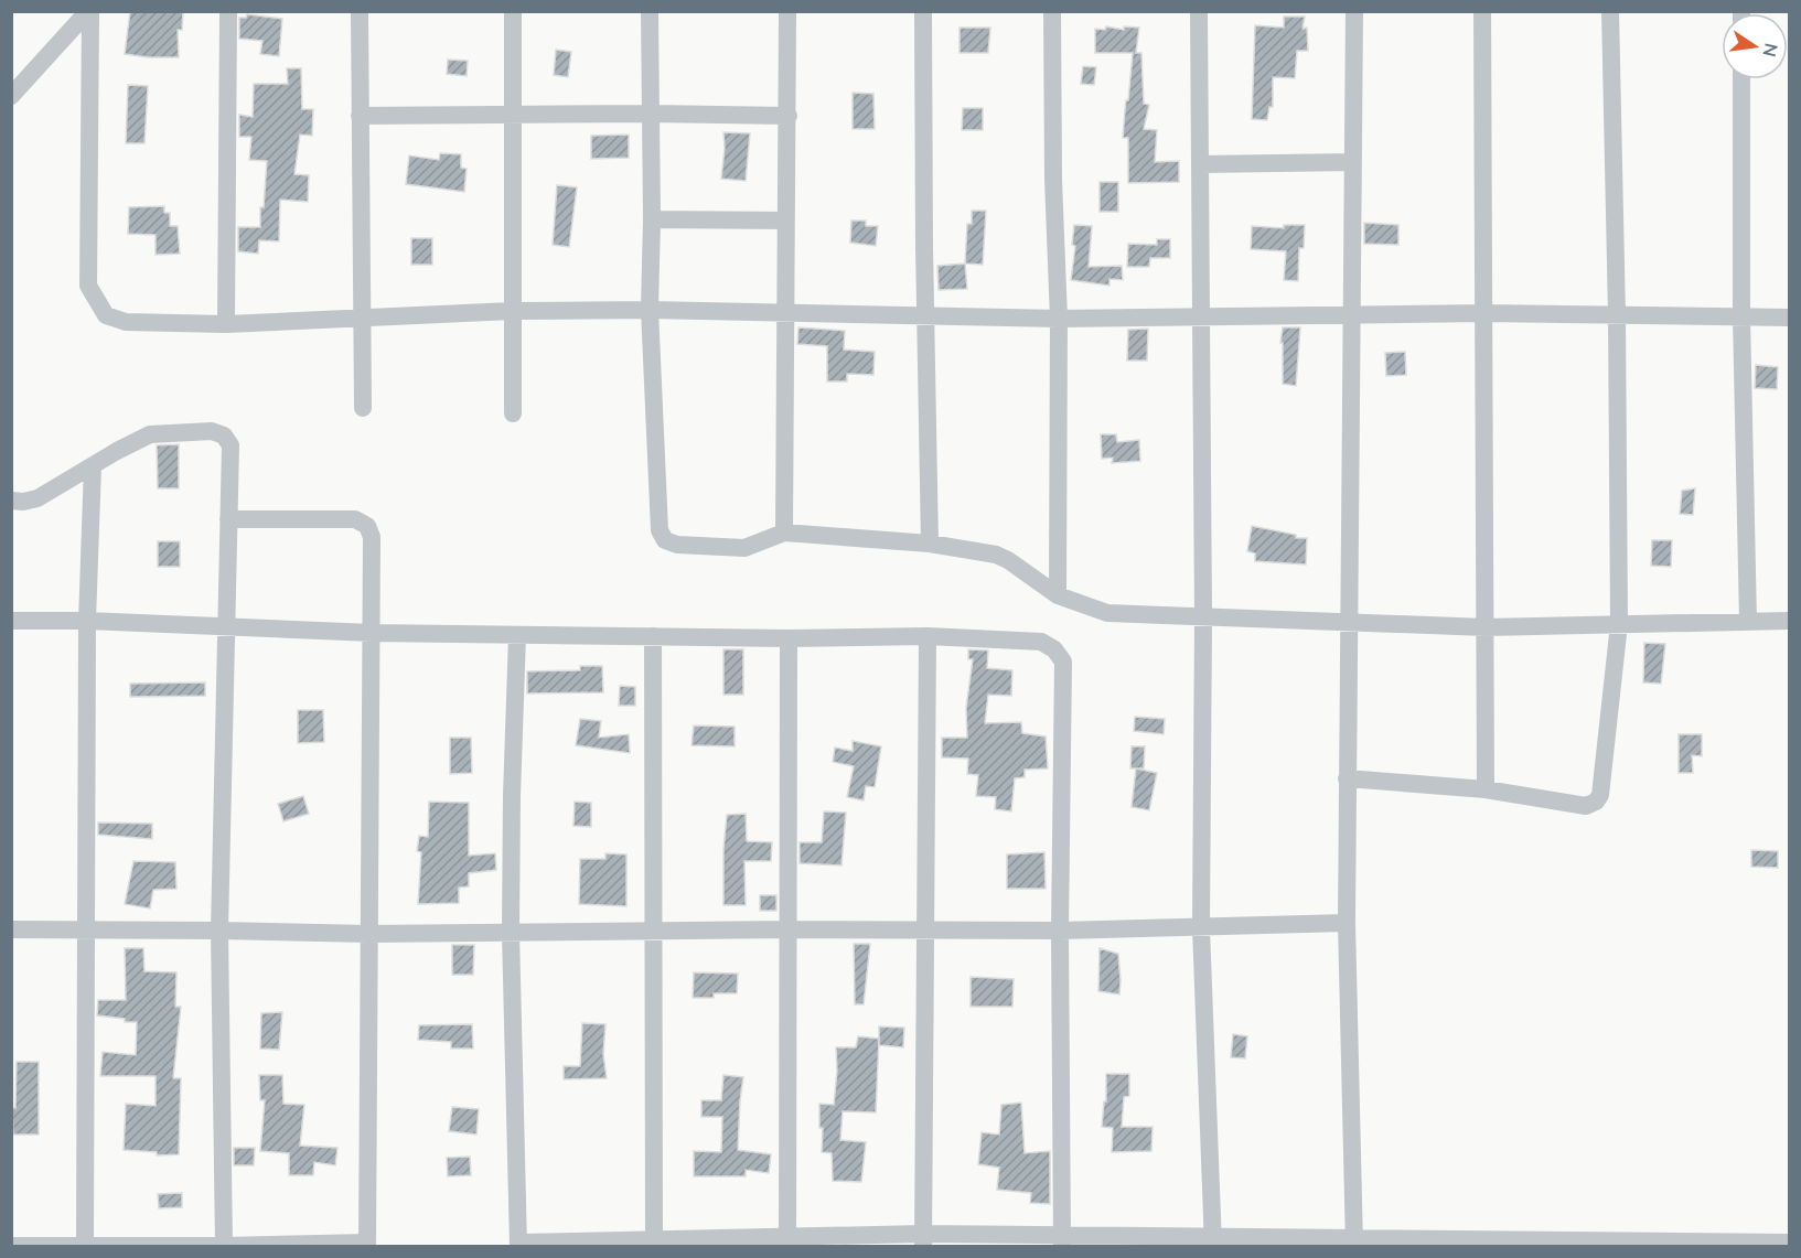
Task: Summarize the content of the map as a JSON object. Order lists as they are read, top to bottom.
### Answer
{
  "north": "right"
}
